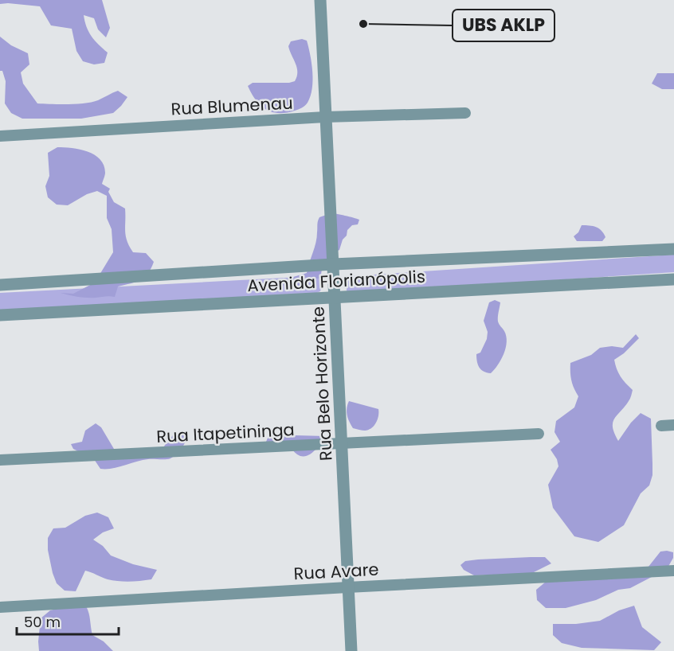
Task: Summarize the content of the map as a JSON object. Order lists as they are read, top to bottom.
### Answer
{
  "streets": {
    "street": [
      "Rua Blumenau",
      "Avenida Florianópolis",
      "Rua Belo Horizonte",
      "Rua Itapetininga",
      "Rua Avare"
    ]
  },
  "crossings": [
    ["Rua Blumenau", "Rua Belo Horizonte"],
    ["Avenida Florianópolis", "Rua Belo Horizonte"],
    ["Rua Belo Horizonte", "Rua Itapetininga"],
    ["Rua Belo Horizonte", "Rua Avare"]
  ],
  "places": ["UBS AKLP"],
  "scale_bar": "50 m"
}
